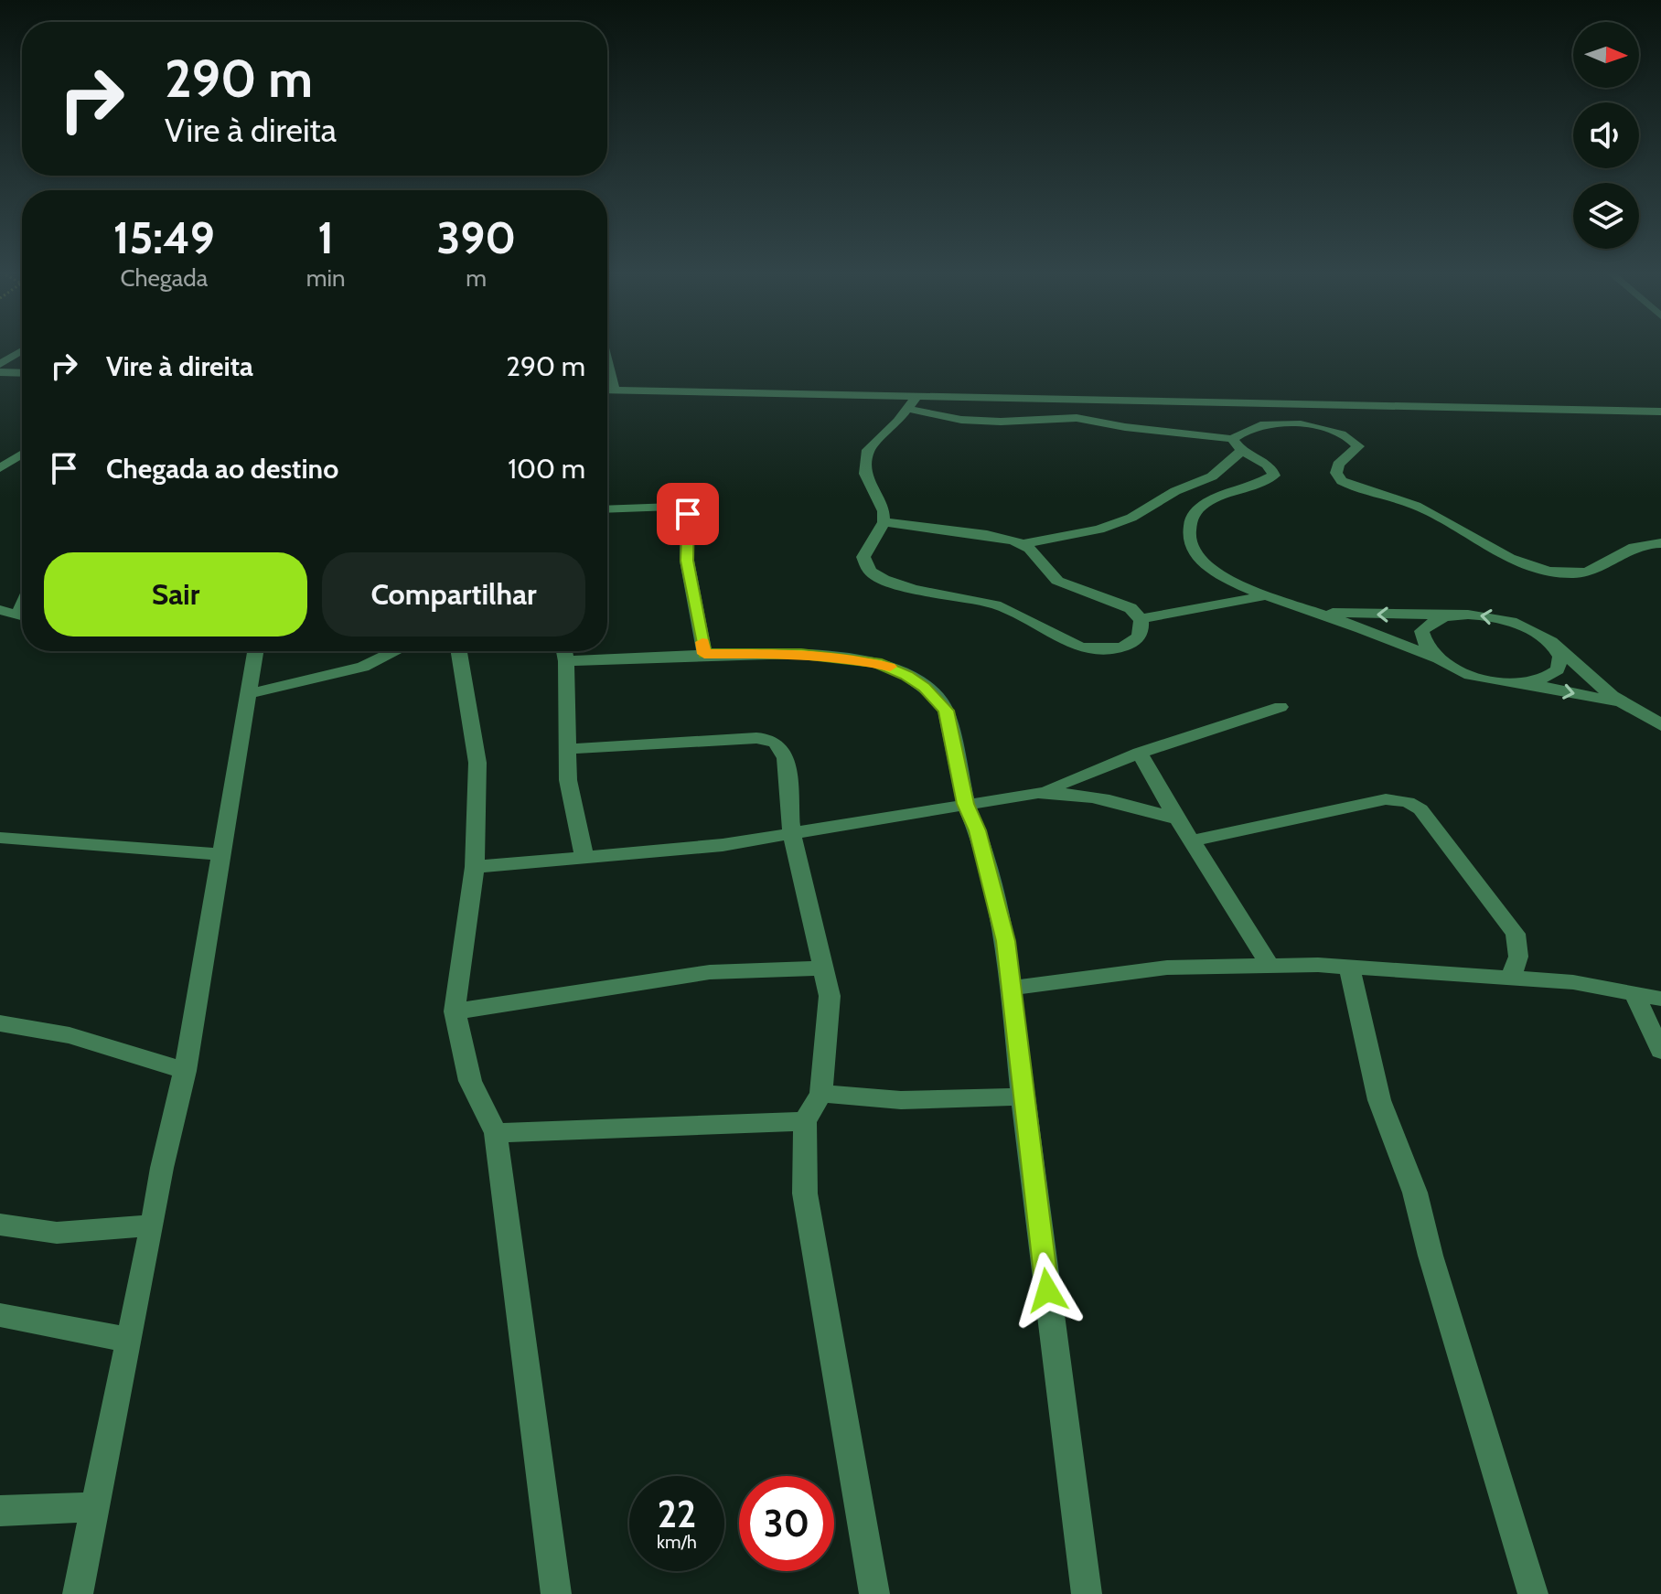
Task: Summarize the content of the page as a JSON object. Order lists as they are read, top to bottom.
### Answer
{
  "north": "right",
  "page": {
    "turn": ["290 m", "Vire à direita"],
    "eta": [
      "15:49",
      "Chegada",
      "1",
      "min",
      "390",
      "m"
    ],
    "list": [
      {
        "name": "Vire à direita",
        "value": "290 m"
      },
      {
        "name": "Chegada ao destino",
        "value": "100 m"
      }
    ],
    "buttons": ["Sair", "Compartilhar"],
    "speed": "22 km/h",
    "limit": "30"
  }
}
